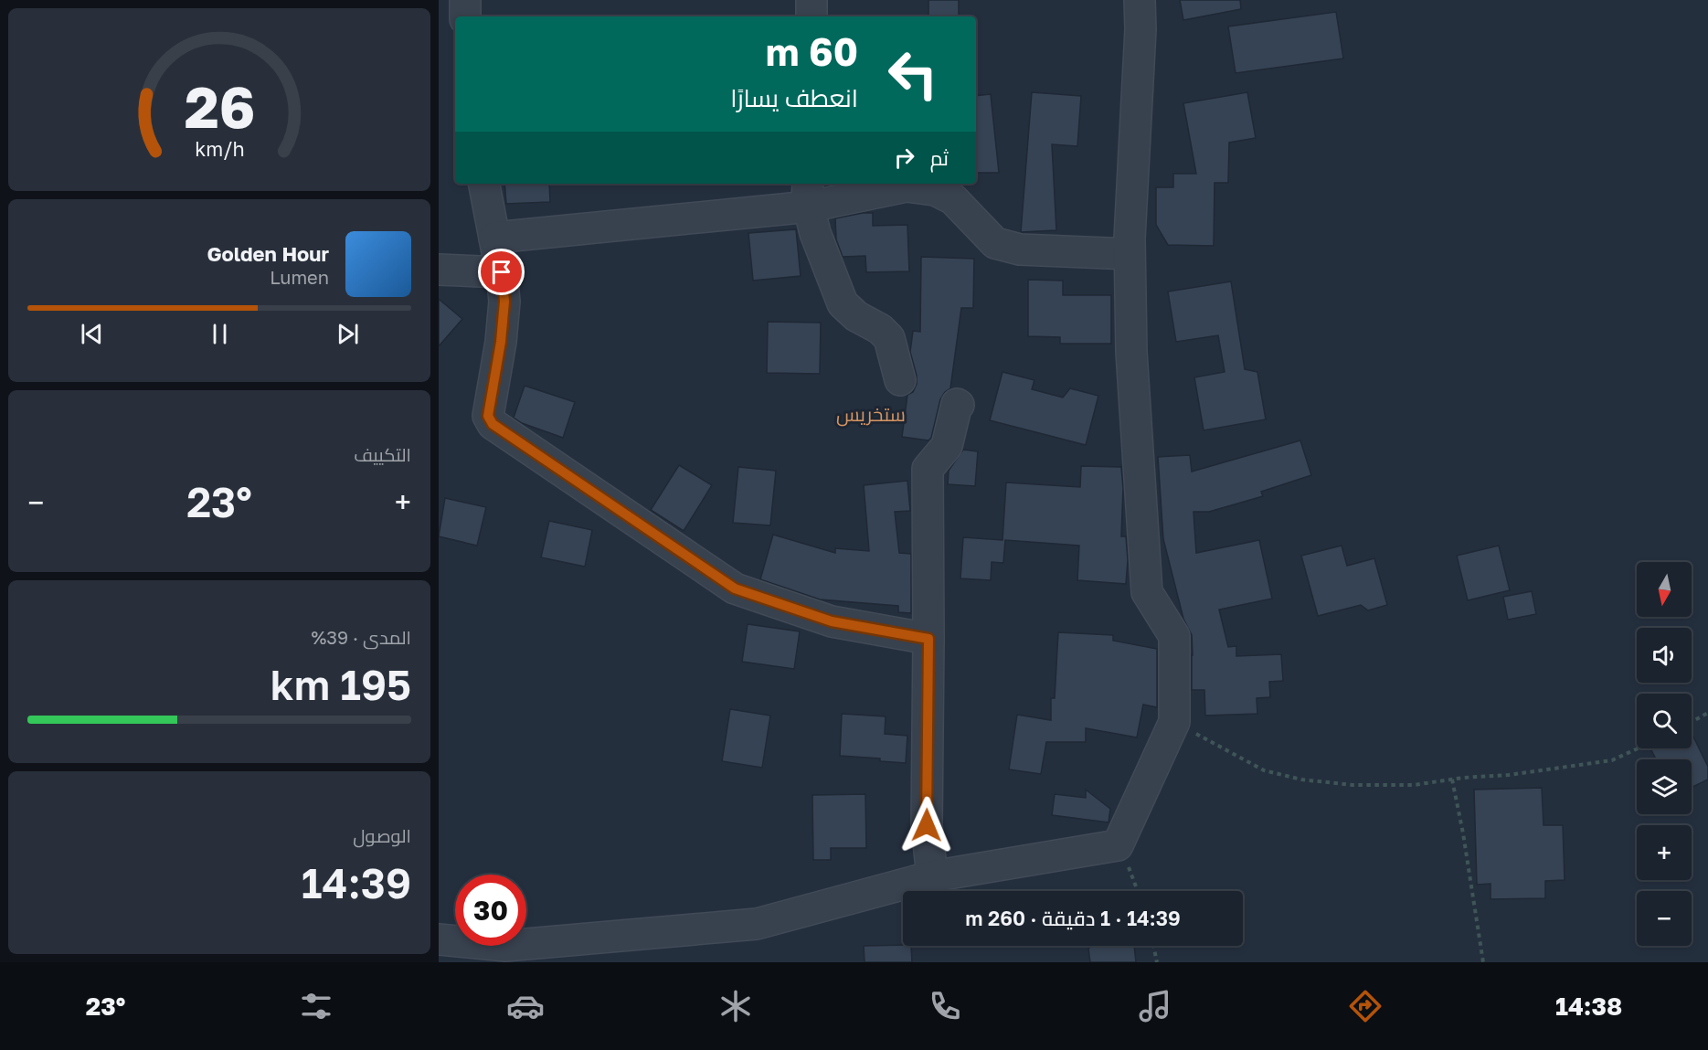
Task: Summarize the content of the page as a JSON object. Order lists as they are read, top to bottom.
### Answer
{
  "districts": ["ستخريس"],
  "north": "bottom",
  "page": {
    "turn": ["60 m", "انعطف يسارًا"],
    "then": "ثم",
    "song": ["Golden Hour", "Lumen"],
    "tile": [
      "التكييف",
      ["المدى · 39%", "195 km"],
      ["الوصول", "14:39"]
    ],
    "heat": ["−", "23°", "+"],
    "map_buttons": ["+", "−"],
    "limit": "30",
    "trip": "14:39 · 1 دقيقة · 260 m",
    "tabs": ["14:38", "23°"],
    "gauge": ["26", "km/h"]
  }
}
